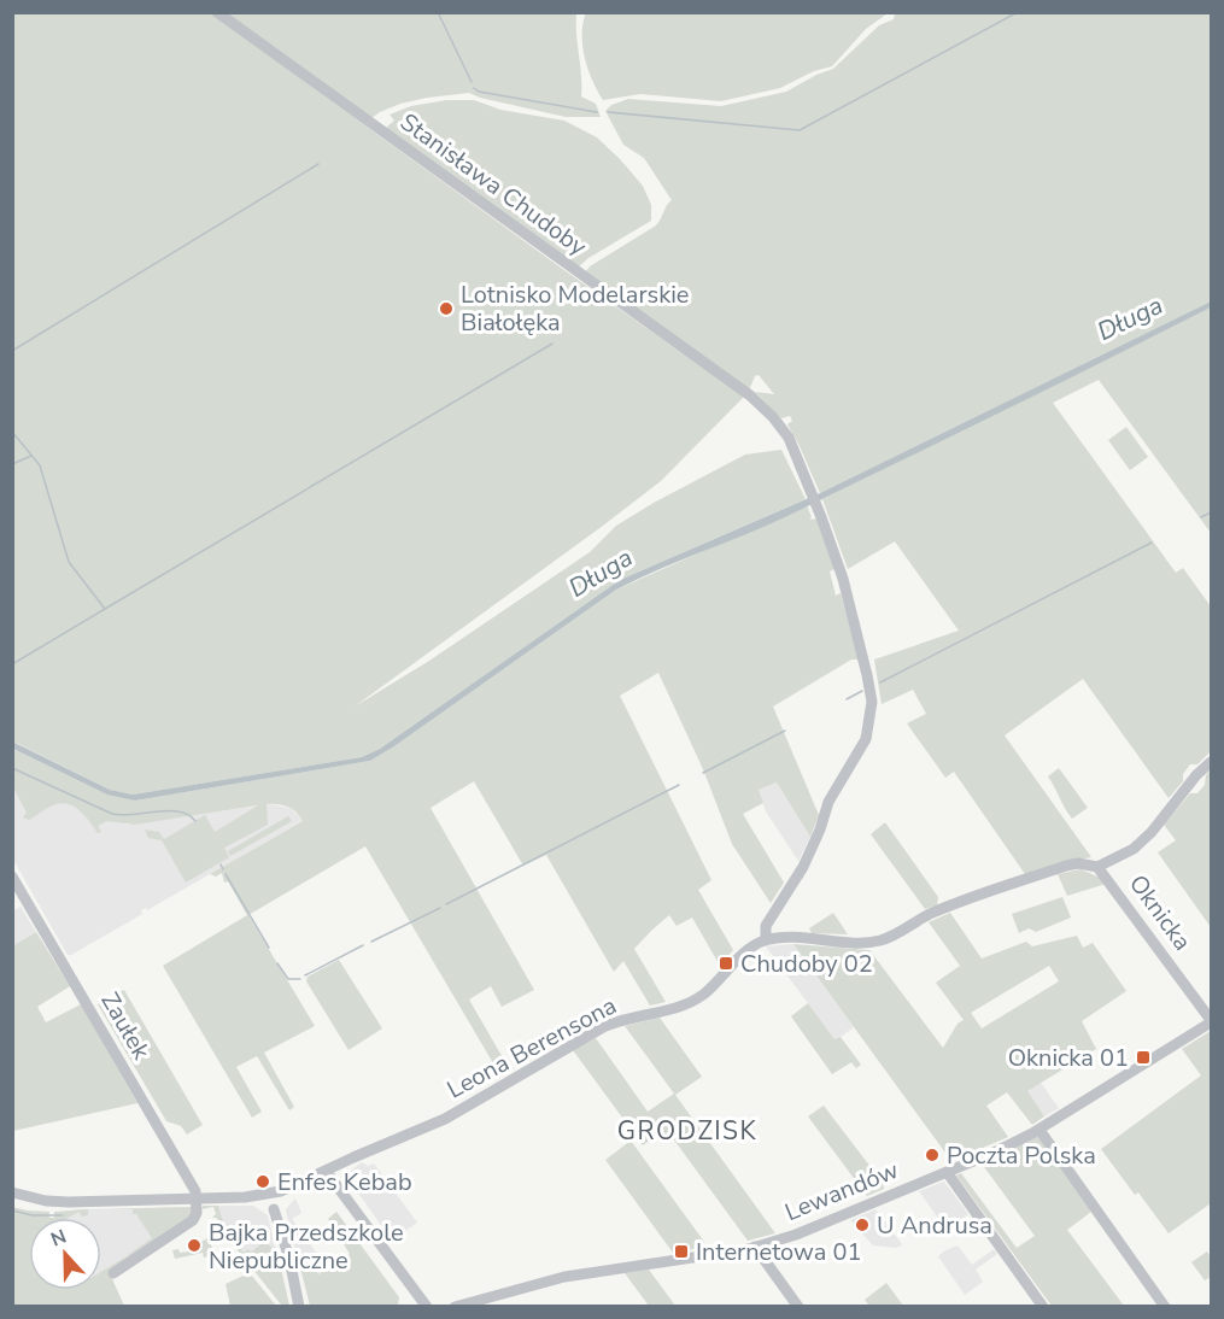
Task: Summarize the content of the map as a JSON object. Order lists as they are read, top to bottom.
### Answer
{
  "streets": {
    "street": [
      "Stanisława Chudoby",
      "Oknicka",
      "Zaułek",
      "Leona Berensona",
      "Lewandów"
    ]
  },
  "crossings": [
    ["Stanisława Chudoby", "Leona Berensona"],
    ["Oknicka", "Lewandów"],
    ["Zaułek", "Leona Berensona"]
  ],
  "districts": ["GRODZISK"],
  "water": ["Długa"],
  "places": {
    "other": [
      "Lotnisko Modelarskie Białołęka",
      "Poczta Polska",
      "Enfes Kebab",
      "U Andrusa",
      "Bajka Przedszkole Niepubliczne"
    ],
    "transit": ["Chudoby 02", "Oknicka 01", "Internetowa 01"]
  },
  "north": "top"
}
